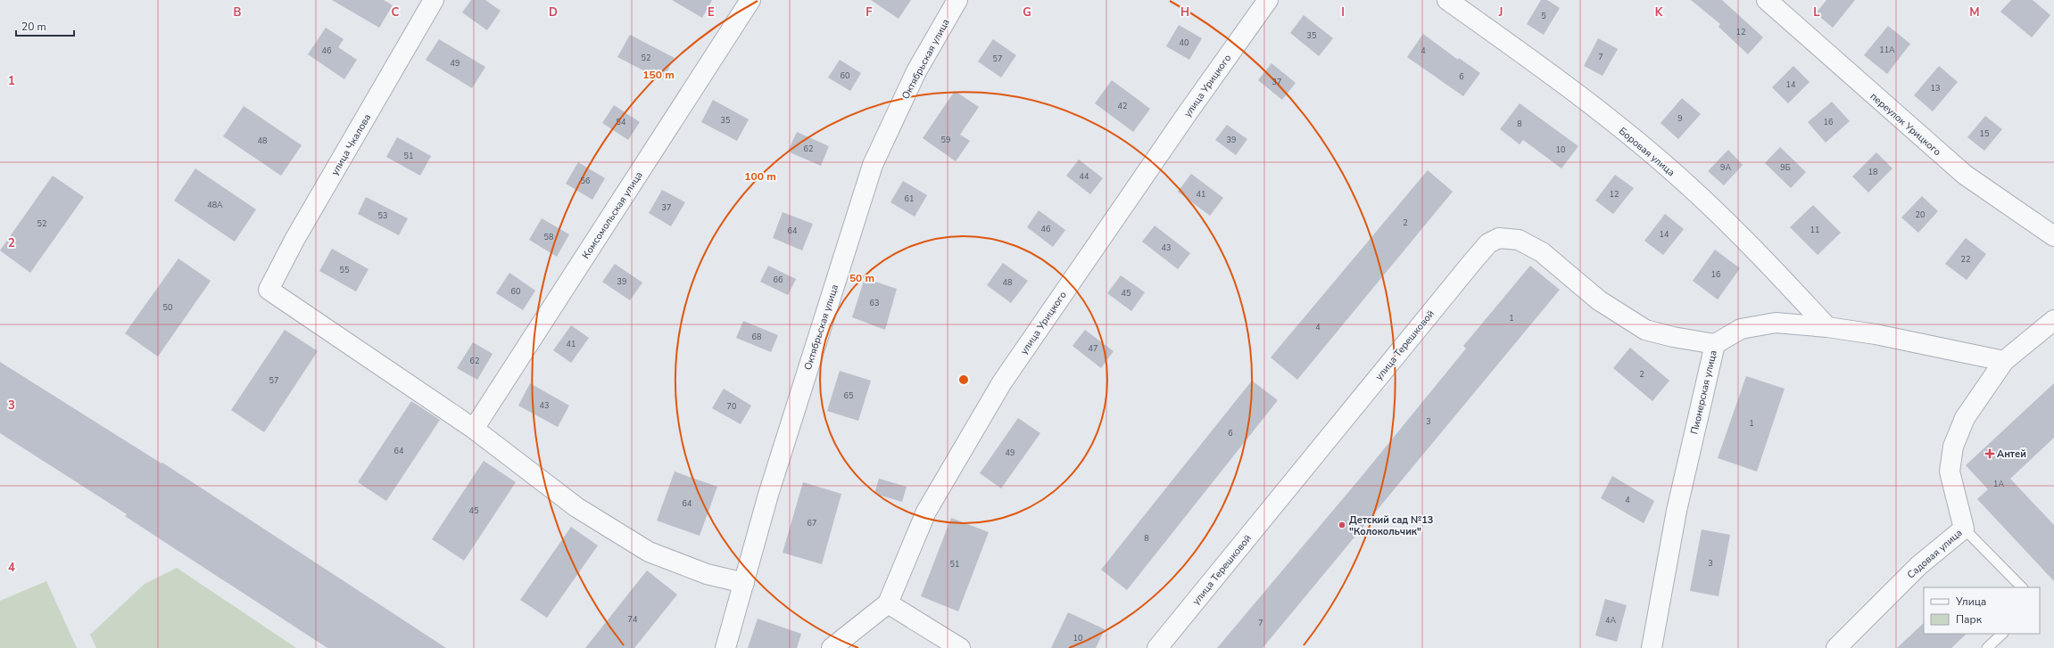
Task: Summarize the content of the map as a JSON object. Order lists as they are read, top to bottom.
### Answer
{
  "streets": {
    "street": [
      "Октябрьская улица",
      "улица Урицкого",
      "переулок Урицкого",
      "улица Чкалова",
      "Боровая улица",
      "Комсомольская улица",
      "улица Терешковой",
      "Пионерская улица",
      "Садовая улица"
    ]
  },
  "crossings": [
    ["улица Чкалова", "Комсомольская улица"],
    ["Боровая улица", "Пионерская улица"],
    ["улица Терешковой", "Пионерская улица"],
    ["Пионерская улица", "Садовая улица"]
  ],
  "places": {
    "health": ["Антей"],
    "other": ["Детский сад №13 \"Колокольчик\""]
  },
  "house_numbers": [
    "5",
    "12",
    "35",
    "40",
    "11А",
    "46",
    "4",
    "7",
    "52",
    "57",
    "49",
    "60",
    "6",
    "37",
    "14",
    "13",
    "42",
    "9",
    "35",
    "54",
    "16",
    "8",
    "15",
    "59",
    "39",
    "48",
    "62",
    "10",
    "51",
    "9А",
    "9Б",
    "18",
    "44",
    "56",
    "41",
    "12",
    "61",
    "48А",
    "37",
    "20",
    "53",
    "2",
    "52",
    "46",
    "11",
    "64",
    "14",
    "58",
    "43",
    "22",
    "55",
    "16",
    "66",
    "39",
    "48",
    "60",
    "45",
    "63",
    "50",
    "1",
    "4",
    "68",
    "41",
    "47",
    "62",
    "2",
    "57",
    "65",
    "43",
    "70",
    "3",
    "1",
    "6",
    "64",
    "49",
    "1А",
    "4",
    "64",
    "45",
    "67",
    "8",
    "3",
    "51",
    "74",
    "4А",
    "7",
    "10"
  ],
  "legend": ["Улица", "Парк"],
  "scale_bar": "20 m",
  "grid": {
    "columns": [
      "B",
      "C",
      "D",
      "E",
      "F",
      "G",
      "H",
      "I",
      "J",
      "K",
      "L",
      "M"
    ],
    "rows": [
      "1",
      "2",
      "3",
      "4"
    ]
  },
  "rings": ["150 m", "100 m", "50 m"]
}
